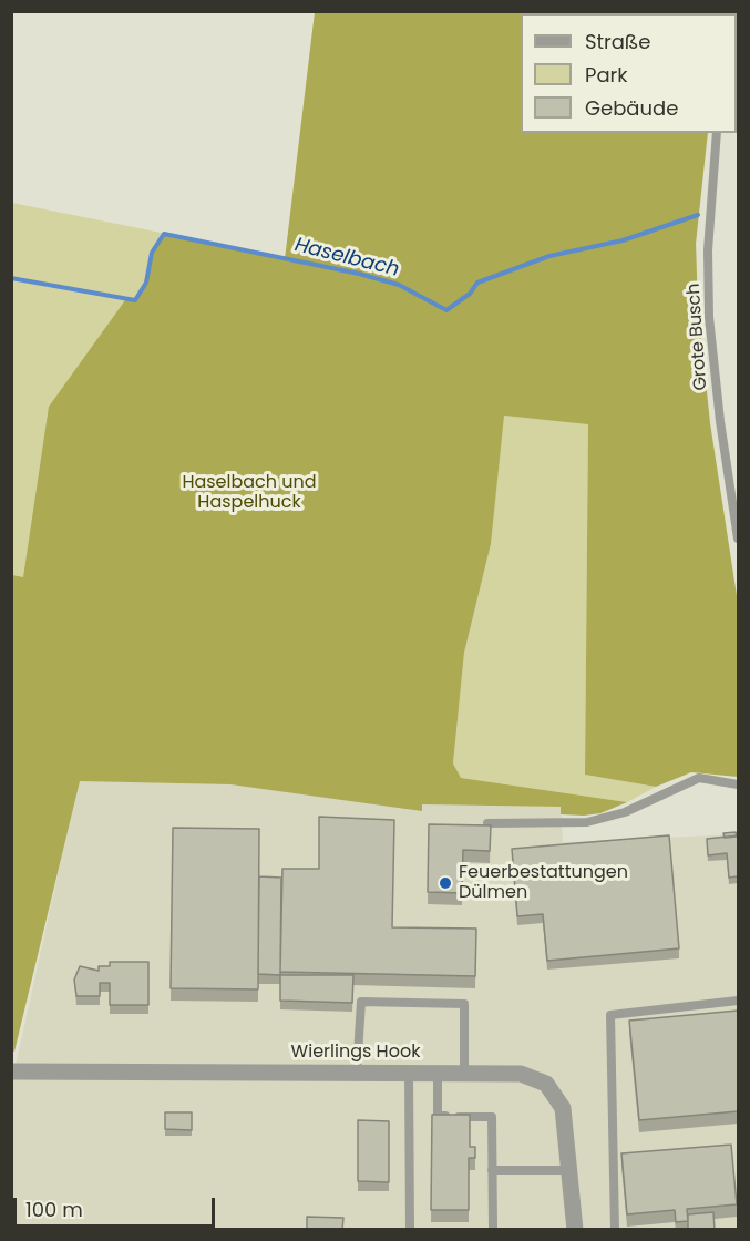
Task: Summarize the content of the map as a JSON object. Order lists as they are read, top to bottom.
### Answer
{
  "streets": {
    "street": ["Wierlings Hook"],
    "lane": ["Grote Busch"]
  },
  "water": ["Haselbach"],
  "parks": ["Haselbach und Haspelhuck"],
  "places": ["Feuerbestattungen Dülmen"],
  "legend": ["Straße", "Park", "Gebäude"],
  "scale_bar": "100 m"
}
